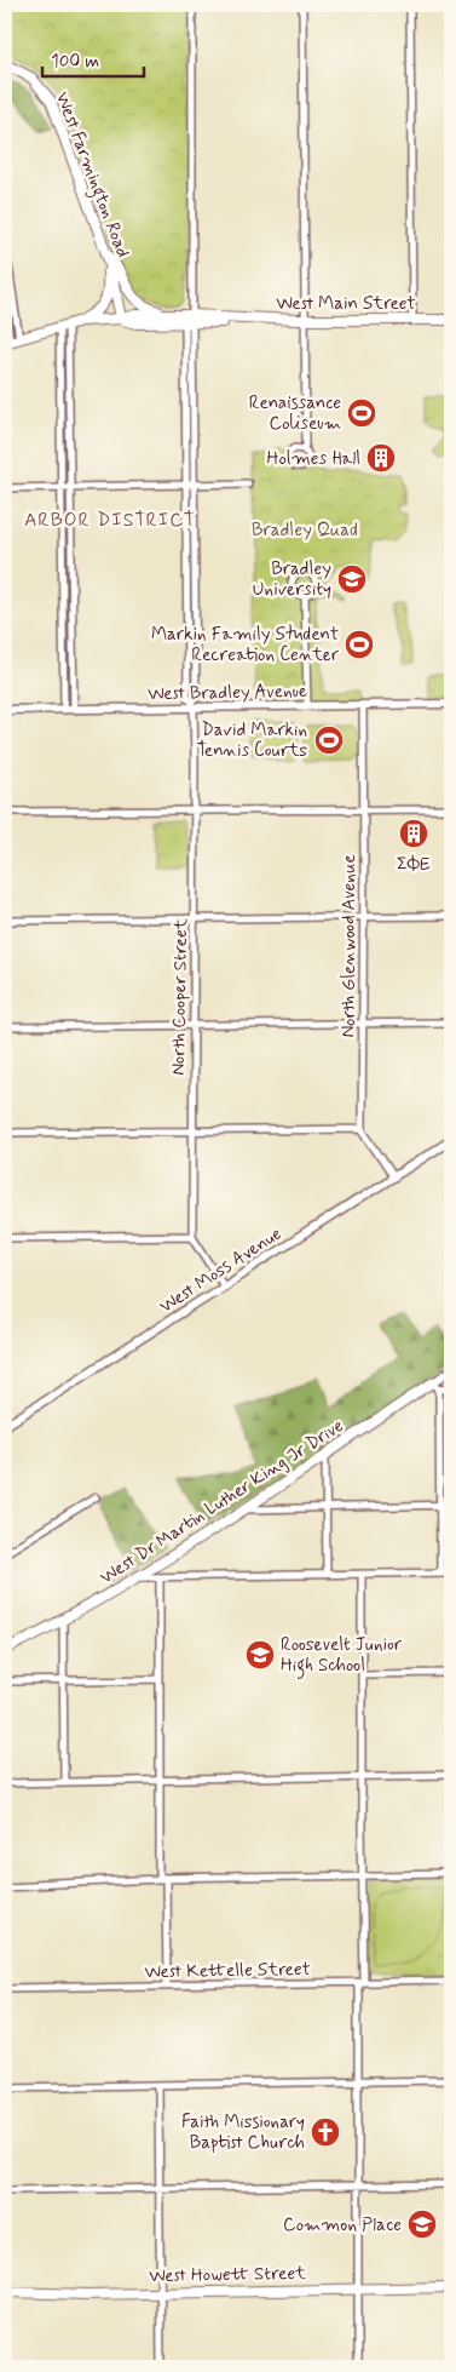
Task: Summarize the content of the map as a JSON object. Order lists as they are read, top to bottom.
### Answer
{
  "streets": {
    "main road": [
      "West Farmington Road",
      "West Main Street",
      "West Dr Martin Luther King Jr Drive",
      "West Howett Street"
    ],
    "street": [
      "West Bradley Avenue",
      "North Glenwood Avenue",
      "North Cooper Street",
      "West Moss Avenue",
      "West Kettelle Street"
    ]
  },
  "crossings": [
    ["West Farmington Road", "West Main Street"],
    ["West Main Street", "North Cooper Street"],
    ["West Bradley Avenue", "North Glenwood Avenue"],
    ["West Bradley Avenue", "North Cooper Street"]
  ],
  "districts": ["ARBOR DISTRICT"],
  "parks": ["Bradley Quad"],
  "places": {
    "sports": ["Renaissance Coliseum", "Markin Family Student Recreation Center", "David Markin Tennis Courts"],
    "building": ["Holmes Hall", "ΣΦΕ"],
    "school or university": ["Bradley University", "Roosevelt Junior High School", "Common Place"],
    "church": ["Faith Missionary Baptist Church"]
  },
  "scale_bar": "100 m"
}
